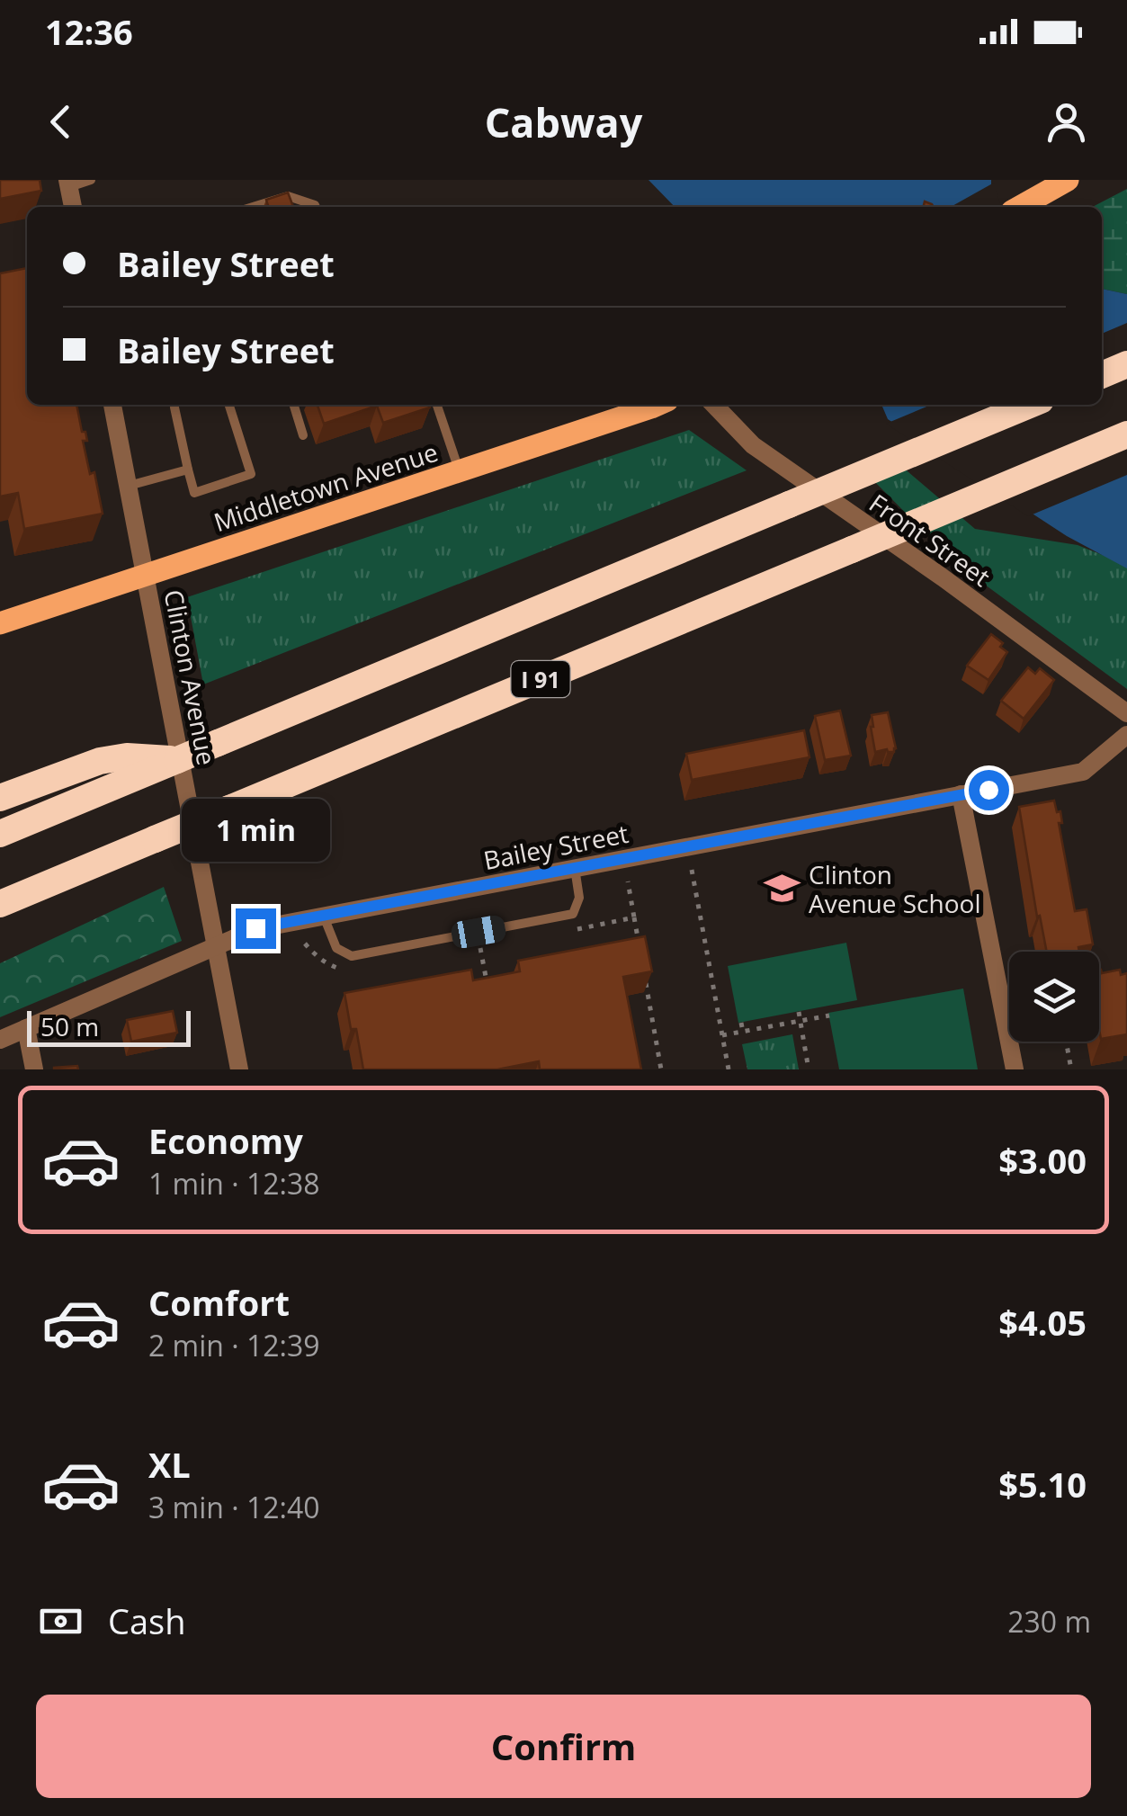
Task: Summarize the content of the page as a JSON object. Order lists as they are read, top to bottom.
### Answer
{
  "streets": {
    "highway": ["I 91"],
    "main road": ["Middletown Avenue"],
    "street": ["Front Street", "Clinton Avenue", "Bailey Street"]
  },
  "crossings": [
    ["Middletown Avenue", "Clinton Avenue"],
    ["Clinton Avenue", "Bailey Street"]
  ],
  "places": {
    "school or university": ["Clinton Avenue School"]
  },
  "scale_bar": "50 m",
  "page": {
    "status": "12:36",
    "header": "Cabway",
    "banner": ["Bailey Street", "Bailey Street"],
    "bubble": "1 min",
    "scale": "50 m",
    "list": [
      {
        "name": "Economy",
        "note": "1 min · 12:38",
        "value": "$3.00"
      },
      {
        "name": "Comfort",
        "note": "2 min · 12:39",
        "value": "$4.05"
      },
      {
        "name": "XL",
        "note": "3 min · 12:40",
        "value": "$5.10"
      }
    ],
    "pay": ["Cash", "230 m"],
    "buttons": "Confirm"
  }
}
